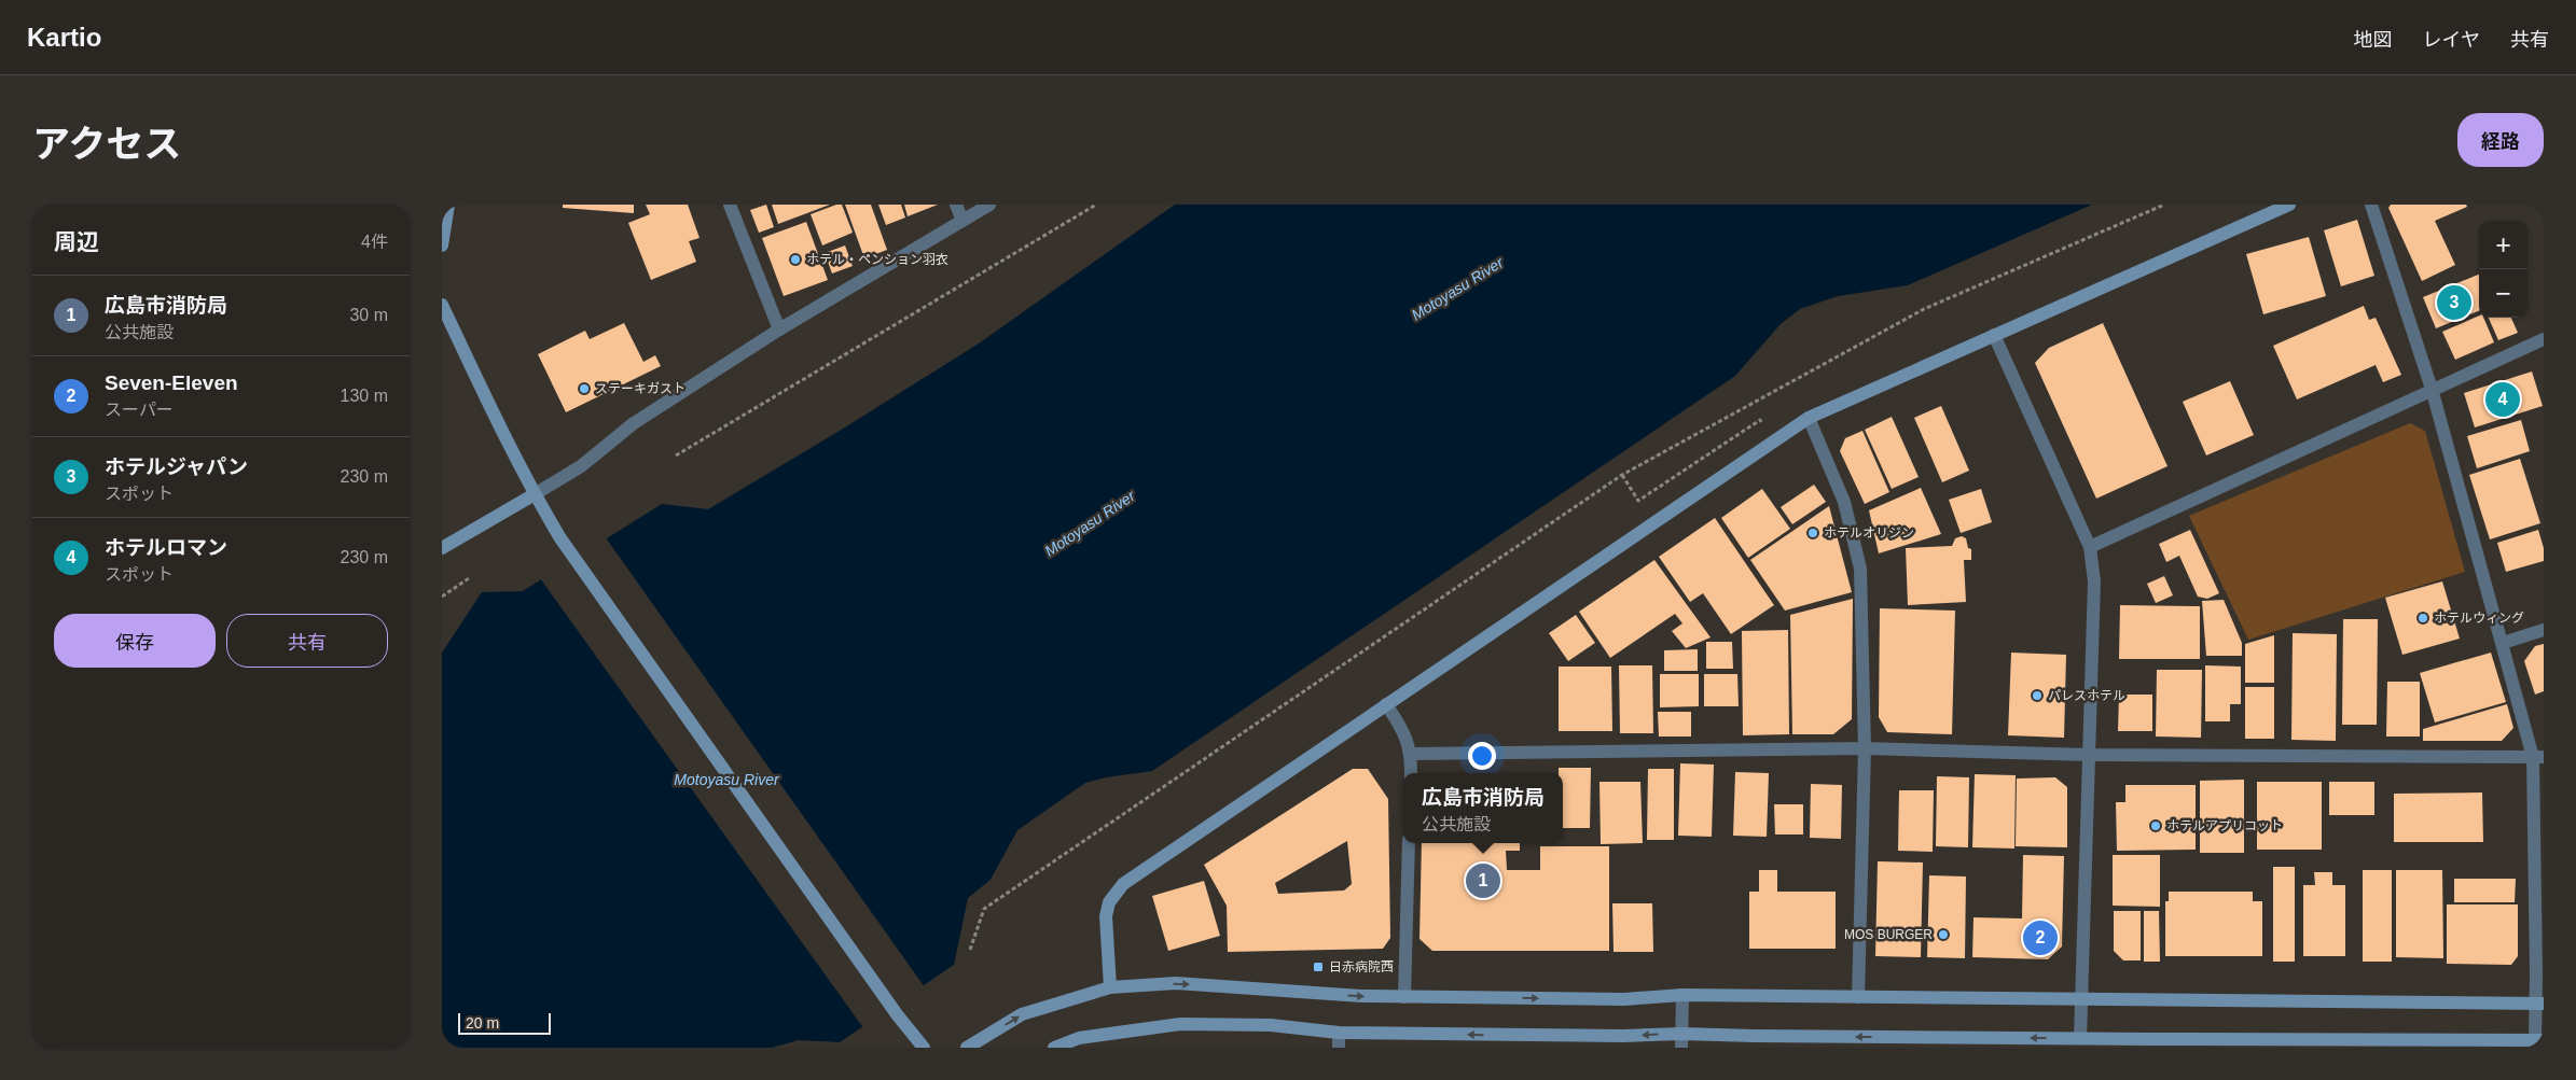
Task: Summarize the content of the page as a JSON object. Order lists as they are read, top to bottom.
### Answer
{
  "water": ["Motoyasu River"],
  "places": {
    "other": [
      "ホテル・ペンション羽衣",
      "ステーキガスト",
      "ホテルオリジン",
      "ホテルウィング",
      "パレスホテル",
      "ホテルアプリコット",
      "MOS BURGER"
    ],
    "transit": ["日赤病院西"]
  },
  "scale_bar": "20 m",
  "page": {
    "header": "Kartio",
    "nav": ["地図", "レイヤ", "共有"],
    "title": "アクセス",
    "buttons": [
      "経路",
      ["保存", "共有"]
    ],
    "heading": ["周辺", "4件"],
    "map_buttons": ["+", "−"],
    "list": [
      {
        "mark": "1",
        "name": "広島市消防局",
        "note": "公共施設",
        "value": "30 m"
      },
      {
        "mark": "2",
        "name": "Seven-Eleven",
        "note": "スーパー",
        "value": "130 m"
      },
      {
        "mark": "3",
        "name": "ホテルジャパン",
        "note": "スポット",
        "value": "230 m"
      },
      {
        "mark": "4",
        "name": "ホテルロマン",
        "note": "スポット",
        "value": "230 m"
      }
    ],
    "pins": [
      "3",
      "4",
      "1",
      "2"
    ],
    "popup": ["広島市消防局", "公共施設"],
    "scale": "20 m"
  }
}
